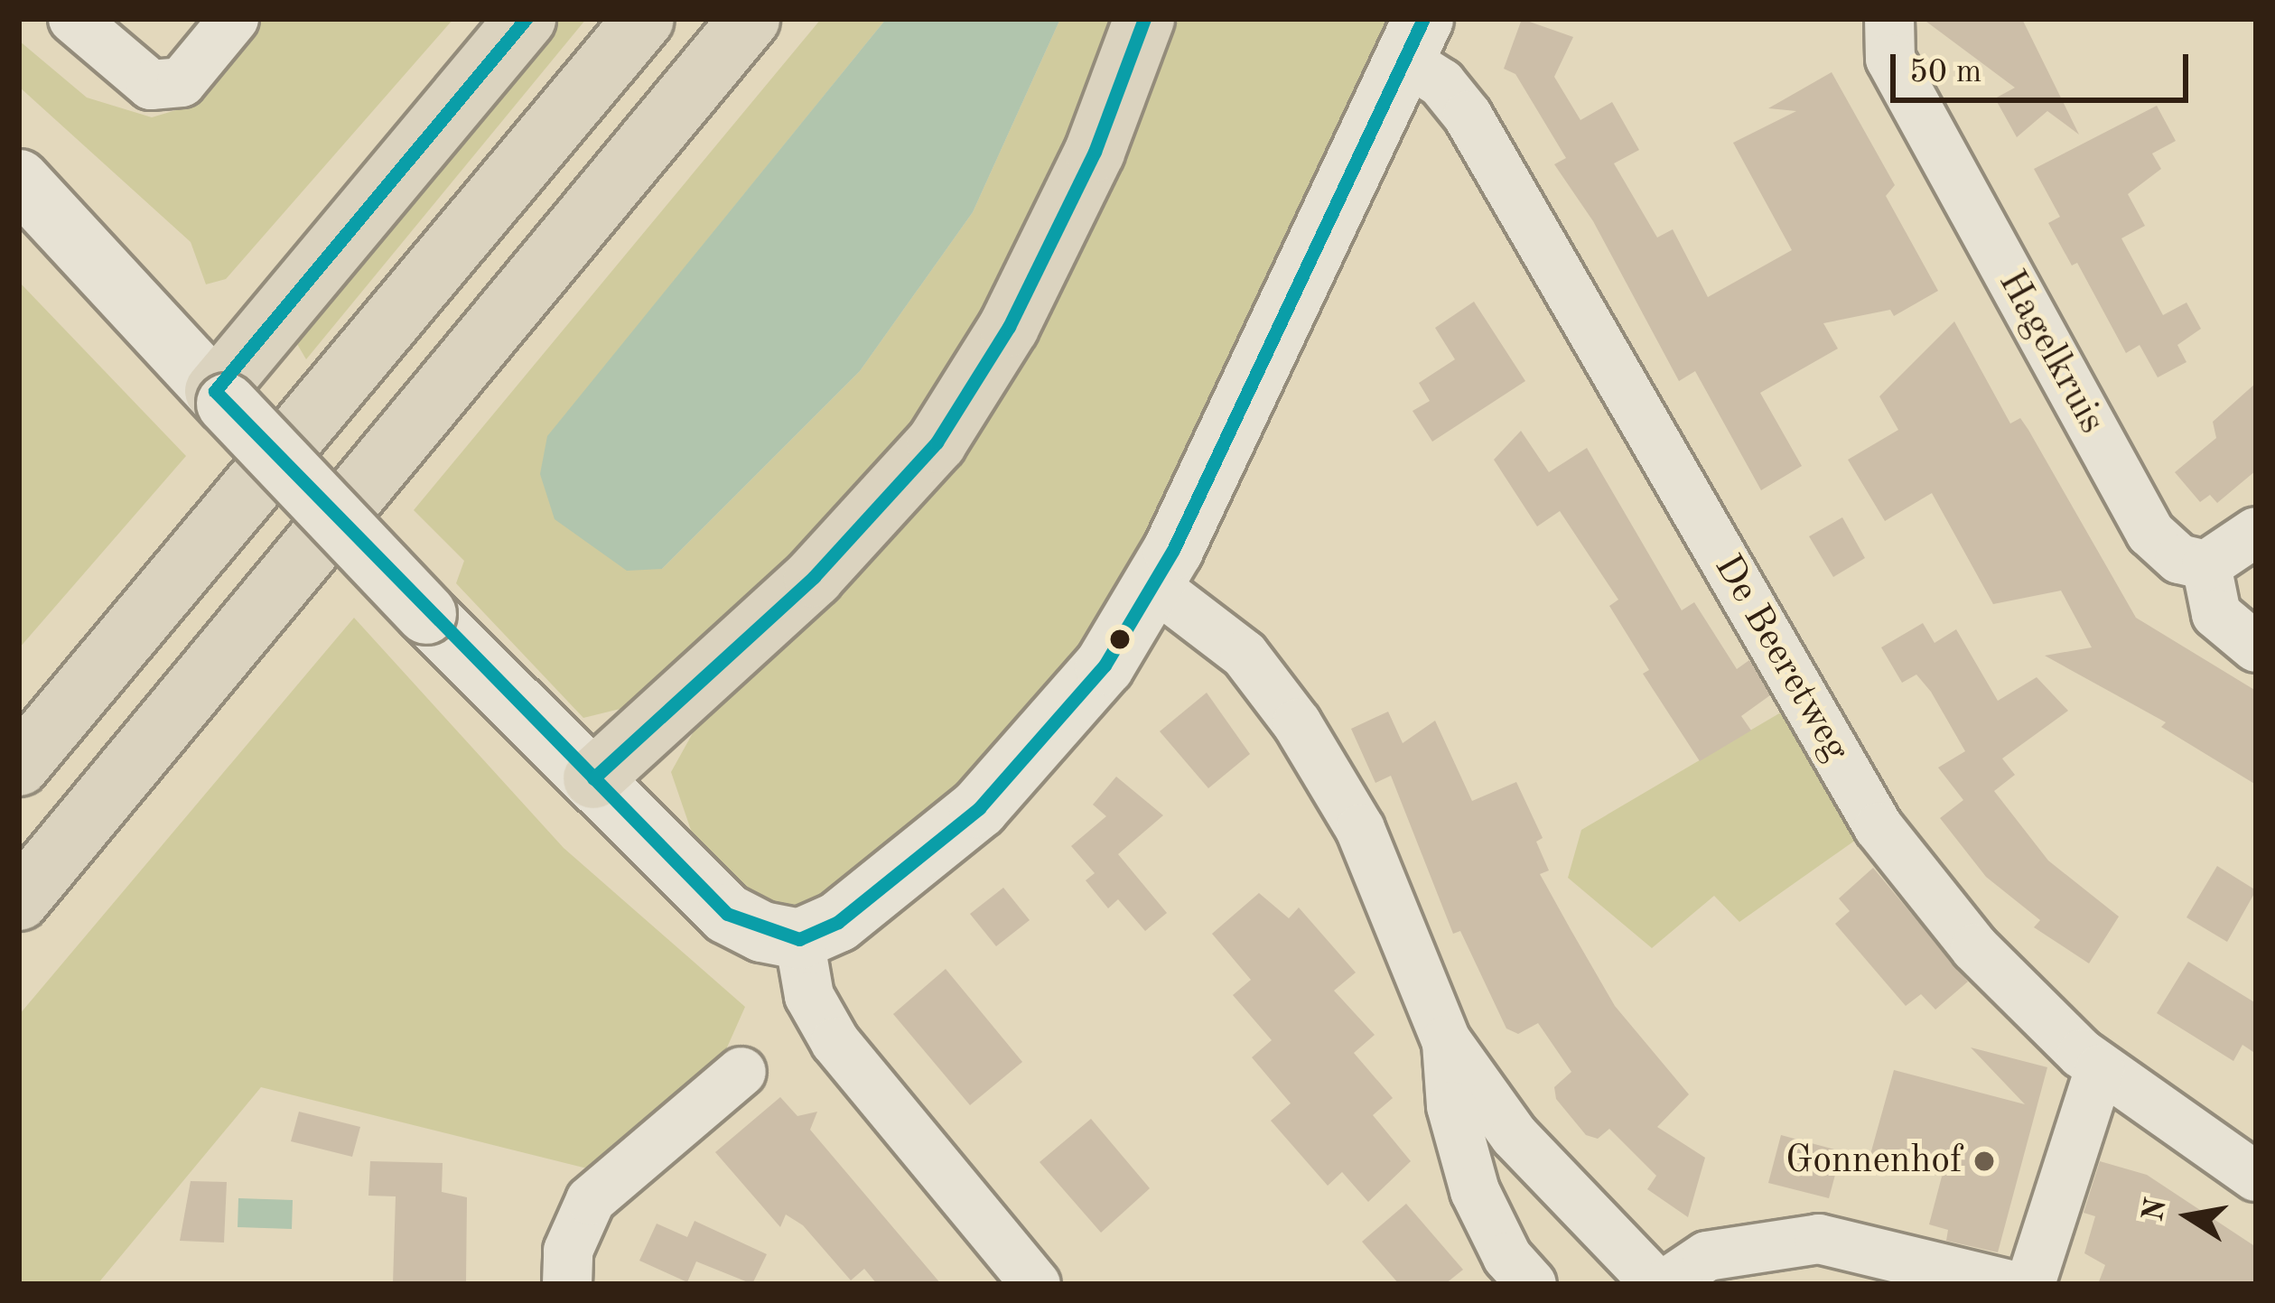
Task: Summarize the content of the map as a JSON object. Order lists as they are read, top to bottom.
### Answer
{
  "streets": {
    "street": ["Hagelkruis", "De Beeretweg"]
  },
  "places": ["Gonnenhof"],
  "scale_bar": "50 m",
  "north": "left"
}
